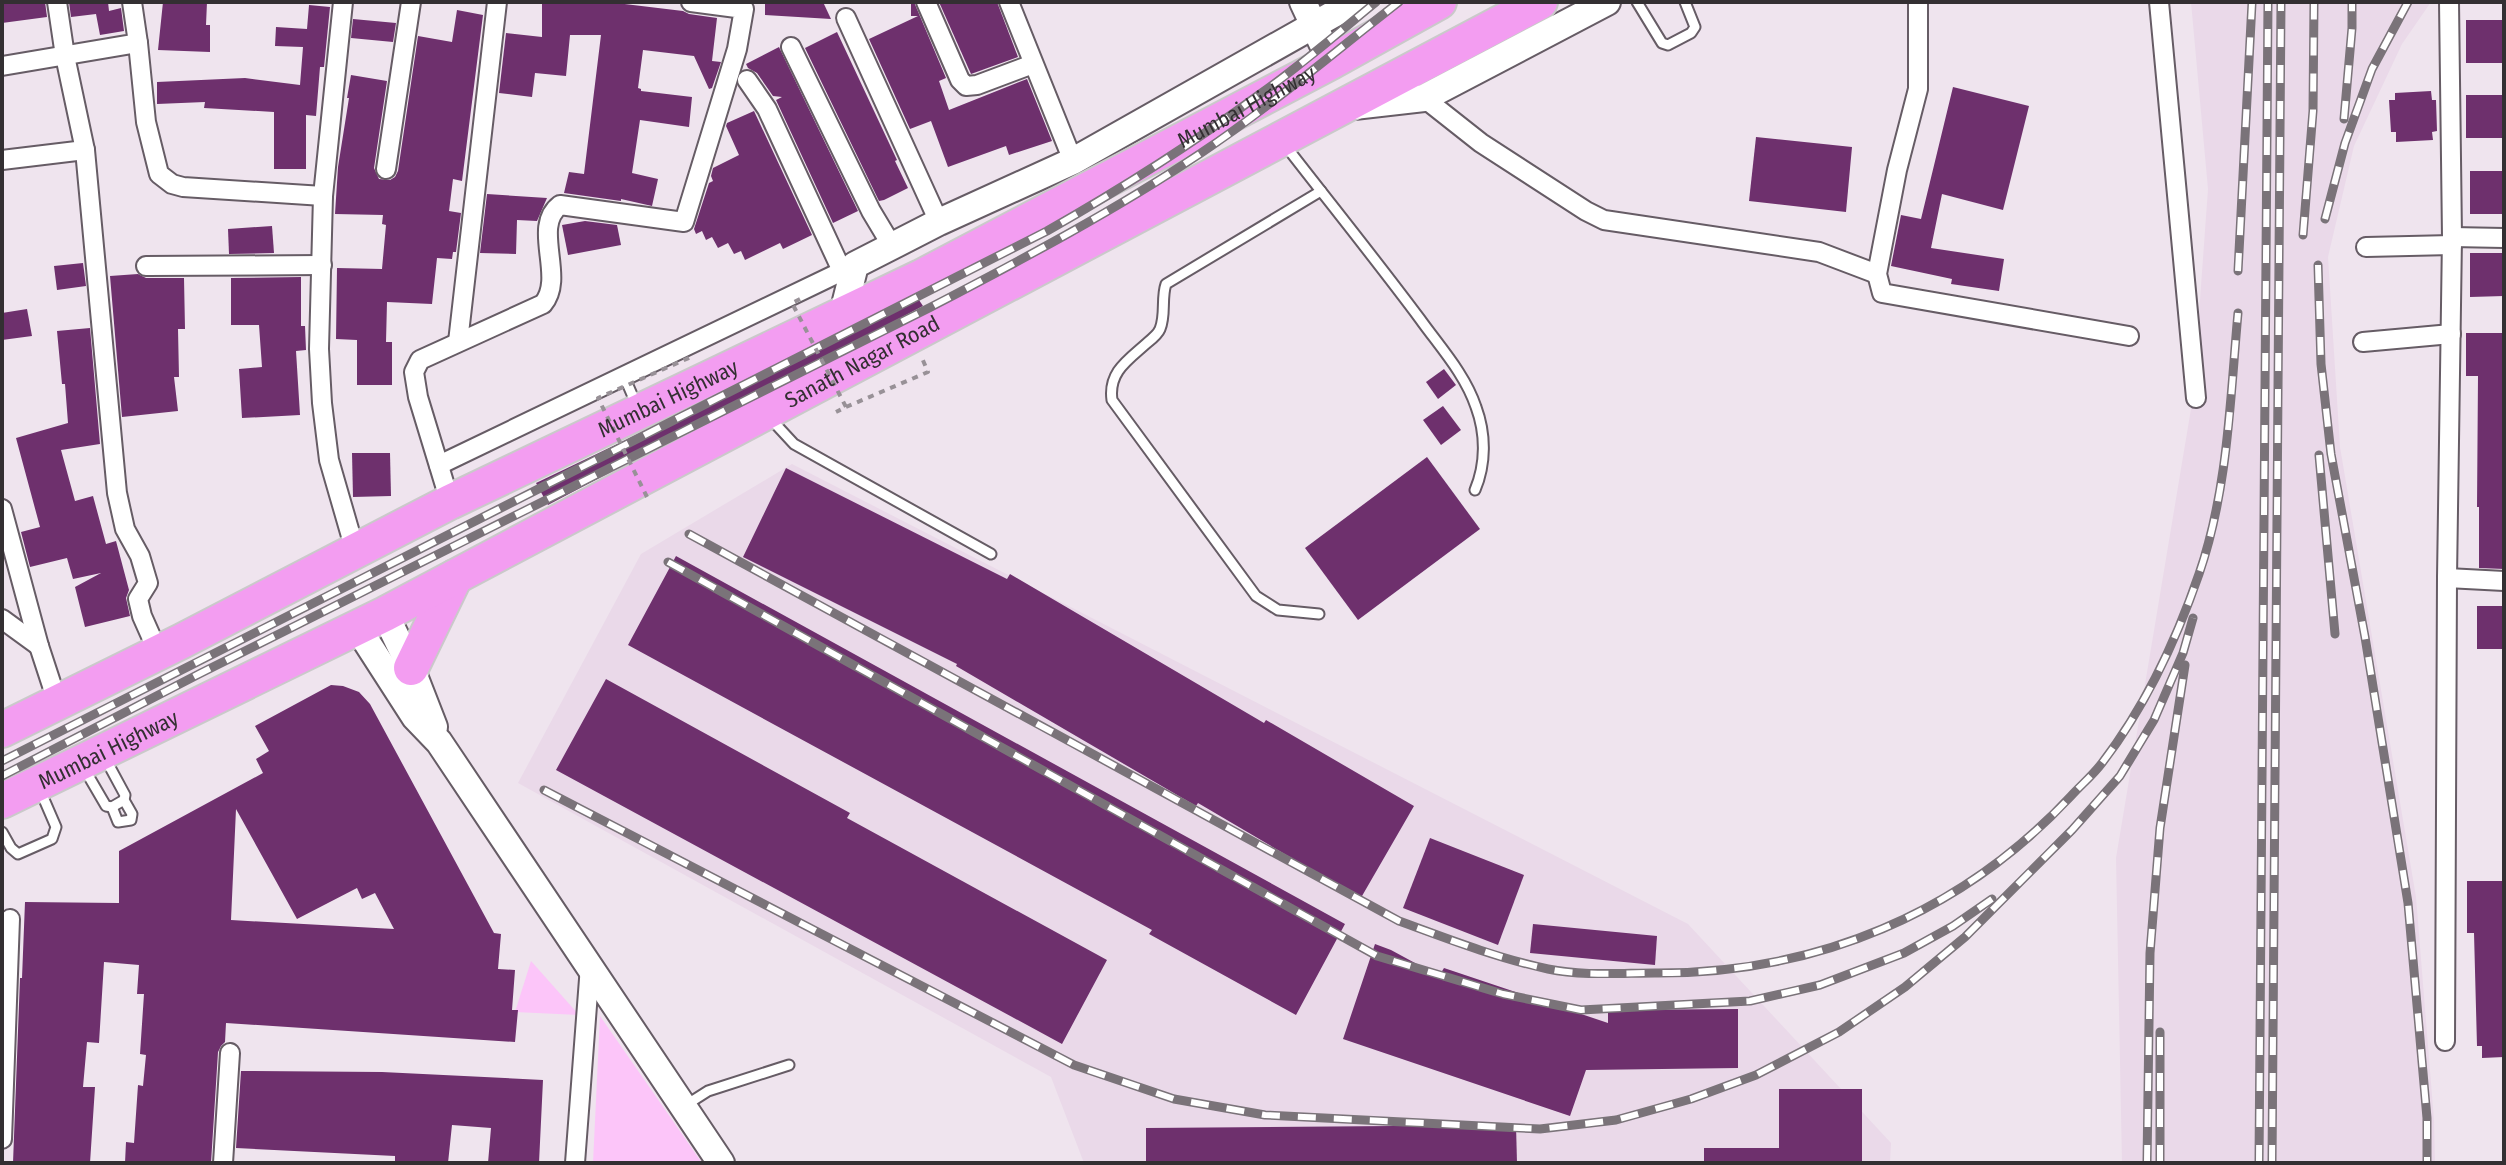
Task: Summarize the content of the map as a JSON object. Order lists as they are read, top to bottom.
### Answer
{
  "streets": {
    "highway": ["Mumbai Highway", "Sanath Nagar Road"]
  },
  "crossings": [
    ["Mumbai Highway", "Sanath Nagar Road"]
  ]
}
